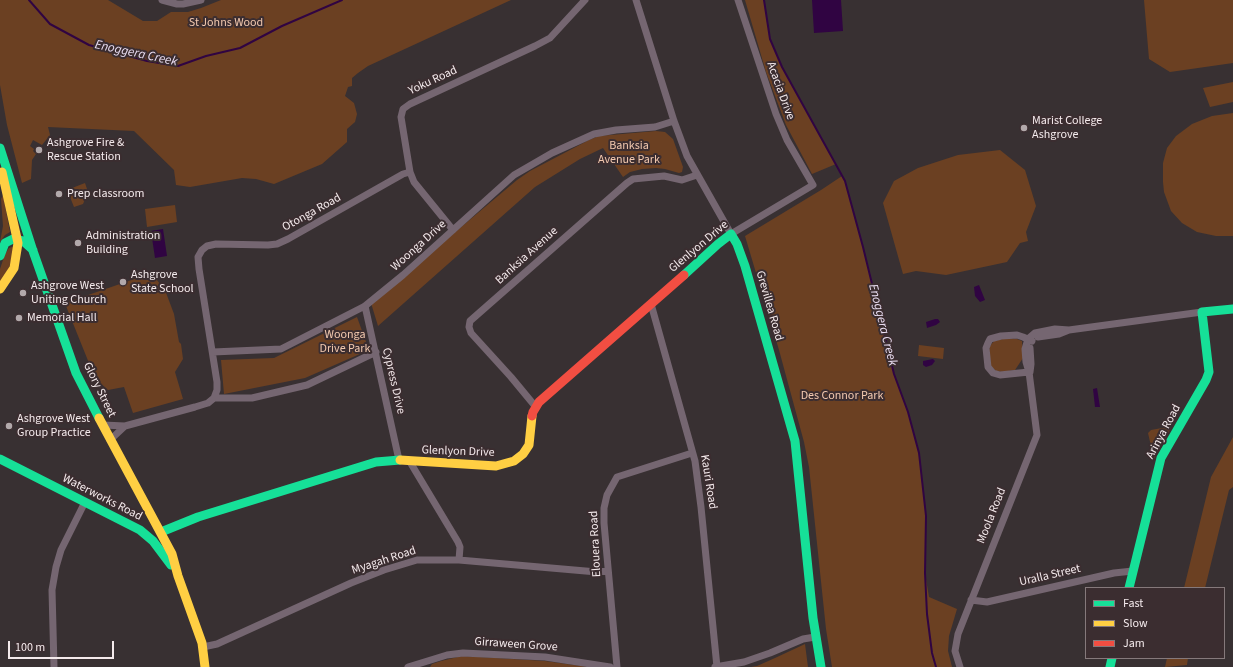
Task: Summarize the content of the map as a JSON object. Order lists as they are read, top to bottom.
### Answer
{
  "streets": {
    "street": [
      "Yoku Road",
      "Acacia Drive",
      "Otonga Road",
      "Woonga Drive",
      "Glenlyon Drive",
      "Banksia Avenue",
      "Grevillea Road",
      "Cypress Drive",
      "Glory Street",
      "Arinya Road",
      "Kauri Road",
      "Waterworks Road",
      "Moola Road",
      "Elouera Road",
      "Myagah Road",
      "Uralla Street",
      "Girraween Grove"
    ]
  },
  "crossings": [
    ["Yoku Road", "Otonga Road"],
    ["Yoku Road", "Woonga Drive"],
    ["Acacia Drive", "Glenlyon Drive"],
    ["Otonga Road", "Woonga Drive"],
    ["Woonga Drive", "Grevillea Road"],
    ["Woonga Drive", "Cypress Drive"],
    ["Glenlyon Drive", "Banksia Avenue"],
    ["Glenlyon Drive", "Grevillea Road"],
    ["Glenlyon Drive", "Cypress Drive"],
    ["Glenlyon Drive", "Glory Street"],
    ["Glenlyon Drive", "Kauri Road"],
    ["Glenlyon Drive", "Waterworks Road"],
    ["Banksia Avenue", "Grevillea Road"],
    ["Glory Street", "Waterworks Road"],
    ["Arinya Road", "Uralla Street"],
    ["Kauri Road", "Elouera Road"],
    ["Waterworks Road", "Myagah Road"],
    ["Moola Road", "Uralla Street"],
    ["Elouera Road", "Myagah Road"]
  ],
  "water": ["Enoggera Creek"],
  "parks": [
    "St Johns Wood",
    "Banksia Avenue Park",
    "Woonga Drive Park",
    "Des Connor Park"
  ],
  "places": [
    "Marist College Ashgrove",
    "Ashgrove Fire & Rescue Station",
    "Prep classroom",
    "Administration Building",
    "Ashgrove State School",
    "Ashgrove West Uniting Church",
    "Memorial Hall",
    "Ashgrove West Group Practice"
  ],
  "legend": ["Fast", "Slow", "Jam"],
  "scale_bar": "100 m"
}
